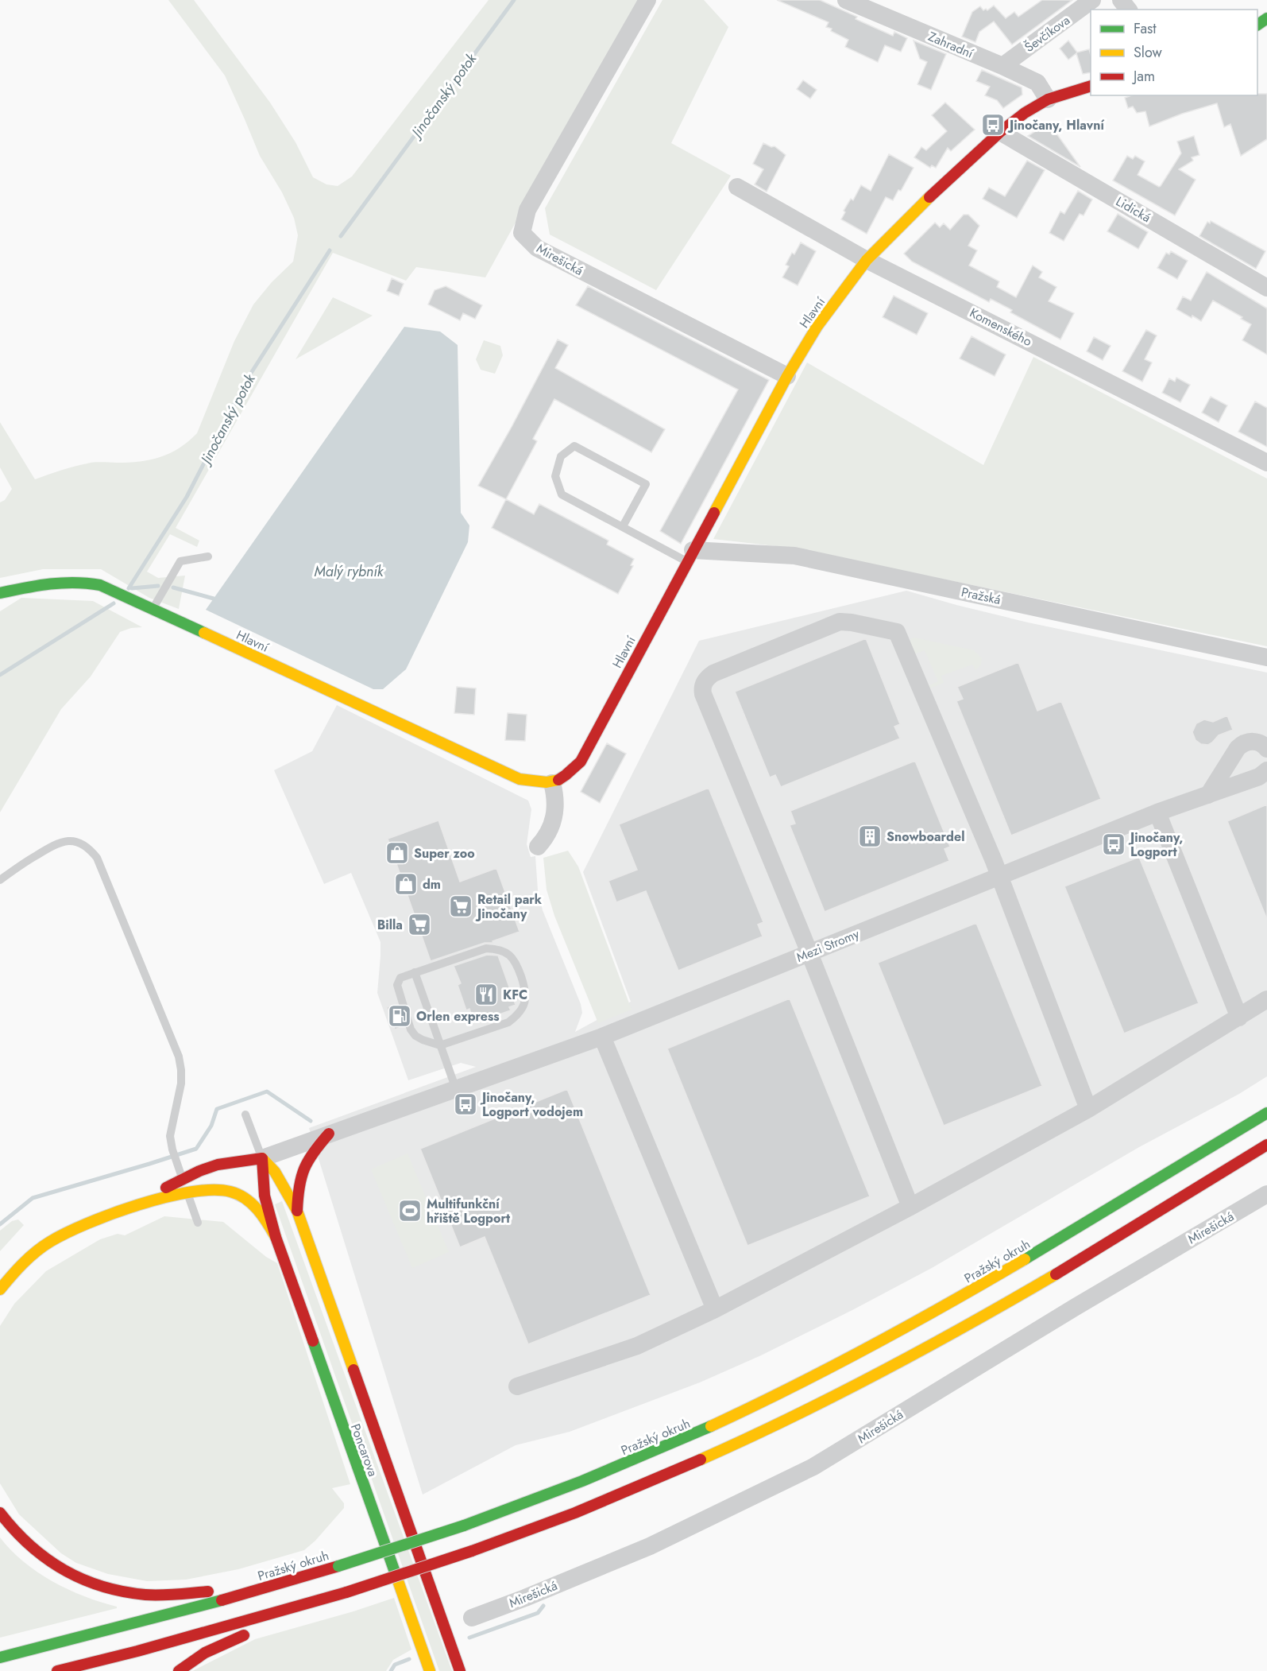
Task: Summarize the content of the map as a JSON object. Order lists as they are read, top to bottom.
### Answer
{
  "streets": {
    "main road": ["Hlavní", "Pražský okruh", "Poncarova"],
    "street": [
      "Ševčíkova",
      "Zahradní",
      "Lidická",
      "Mirešická",
      "Komenského",
      "Pražská",
      "Mezi Stromy"
    ]
  },
  "crossings": [
    ["Ševčíkova", "Zahradní"],
    ["Zahradní", "Hlavní"],
    ["Lidická", "Hlavní"],
    ["Mirešická", "Hlavní"],
    ["Hlavní", "Komenského"],
    ["Hlavní", "Pražská"]
  ],
  "water": ["Jinočanský potok", "Malý rybník"],
  "places": {
    "bus stop": ["Jinočany, Hlavní", "Jinočany, Logport", "Jinočany, Logport vodojem"],
    "building": ["Snowboardel"],
    "shop": ["Super zoo", "dm"],
    "supermarket": ["Retail park Jinočany", "Billa"],
    "restaurant": ["KFC"],
    "fuel station": ["Orlen express"],
    "sports": ["Multifunkční hřiště Logport"]
  },
  "legend": ["Fast", "Slow", "Jam"]
}
